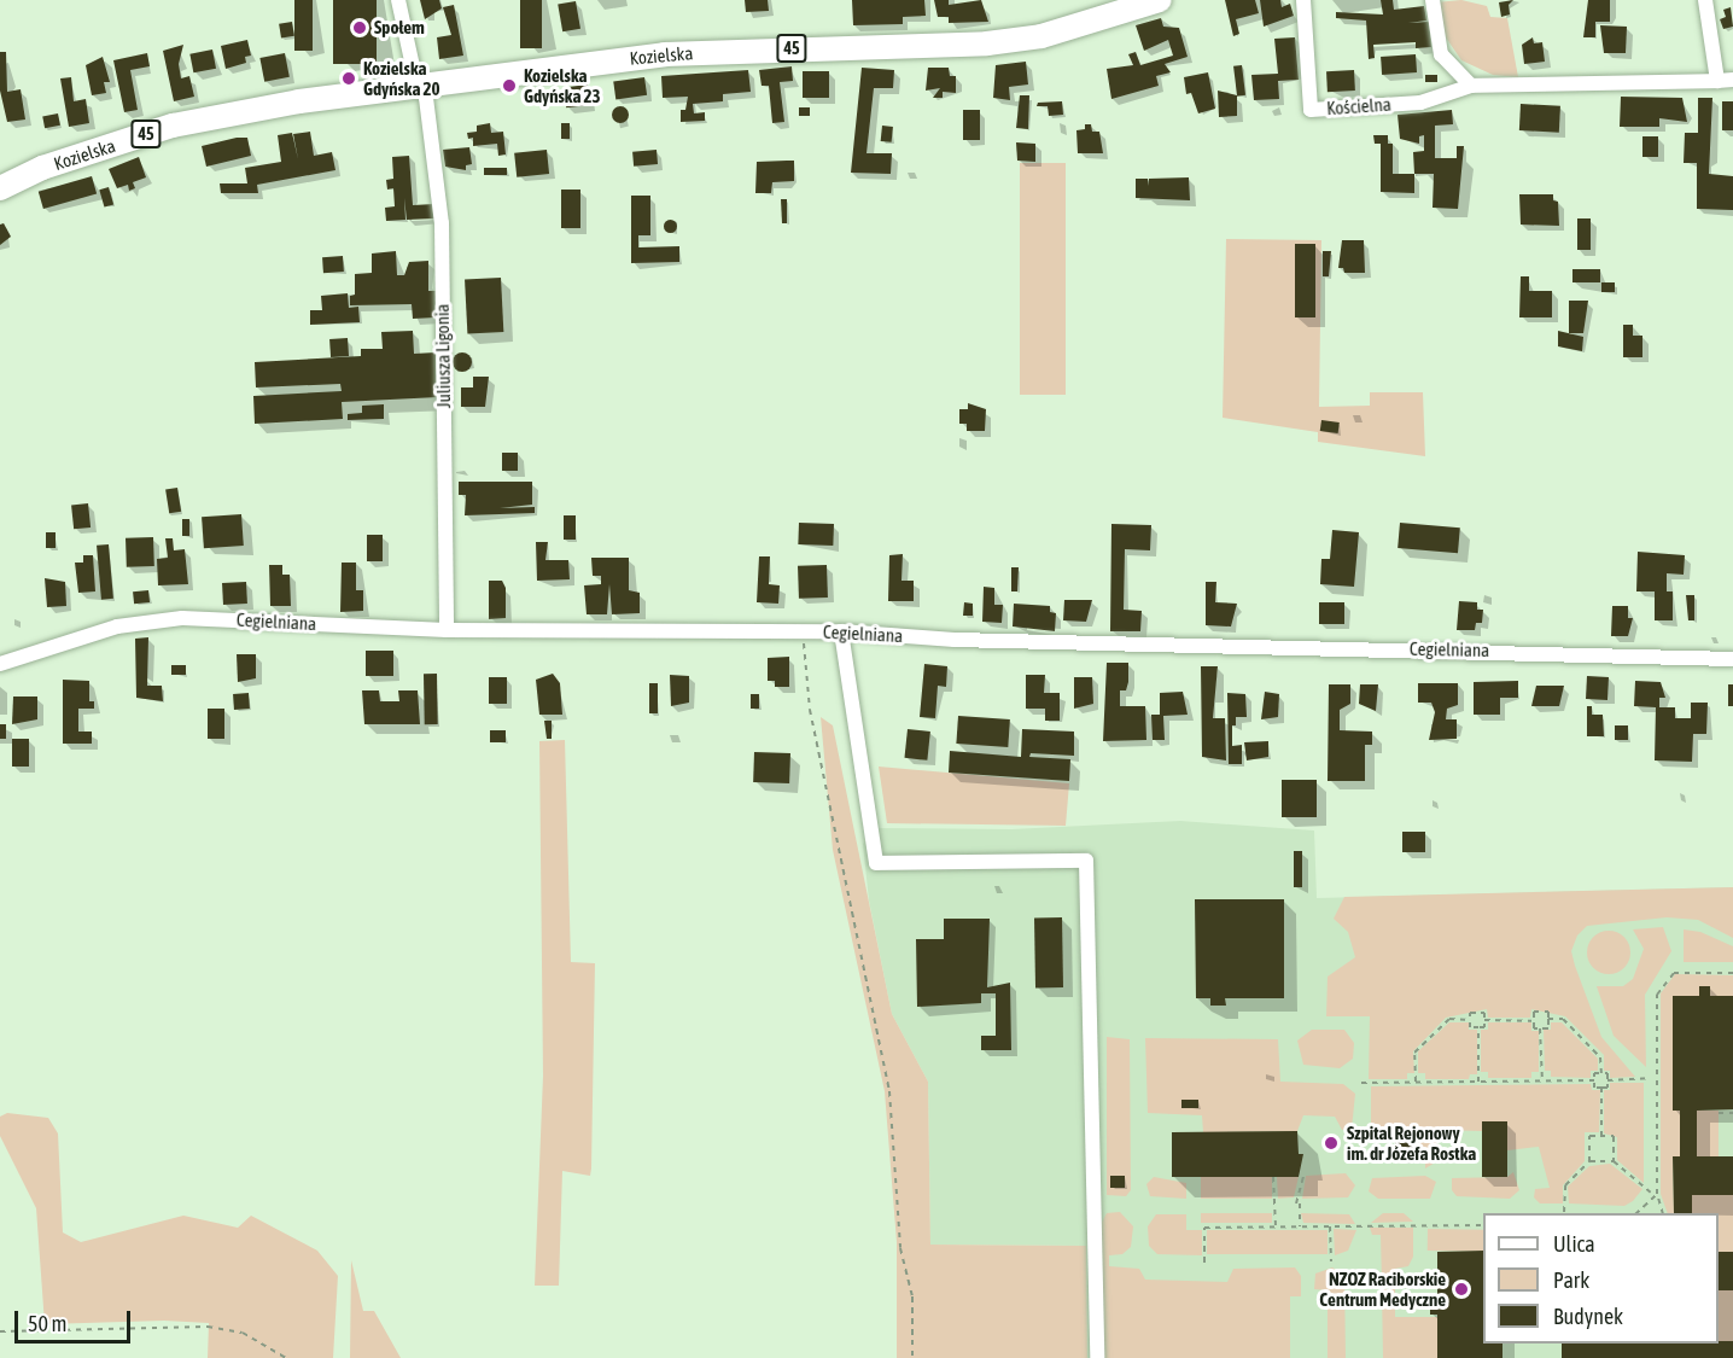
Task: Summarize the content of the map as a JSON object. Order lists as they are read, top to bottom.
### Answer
{
  "streets": {
    "main road": ["45", "Kozielska"],
    "street": ["Kościelna", "Juliusza Ligonia", "Cegielniana"]
  },
  "crossings": [
    ["Kozielska", "Juliusza Ligonia"],
    ["Juliusza Ligonia", "Cegielniana"]
  ],
  "places": [
    "Społem",
    "Kozielska Gdyńska 20",
    "Kozielska Gdyńska 23",
    "Szpital Rejonowy im. dr Józefa Rostka",
    "NZOZ Raciborskie Centrum Medyczne"
  ],
  "legend": ["Ulica", "Park", "Budynek"],
  "scale_bar": "50 m"
}
